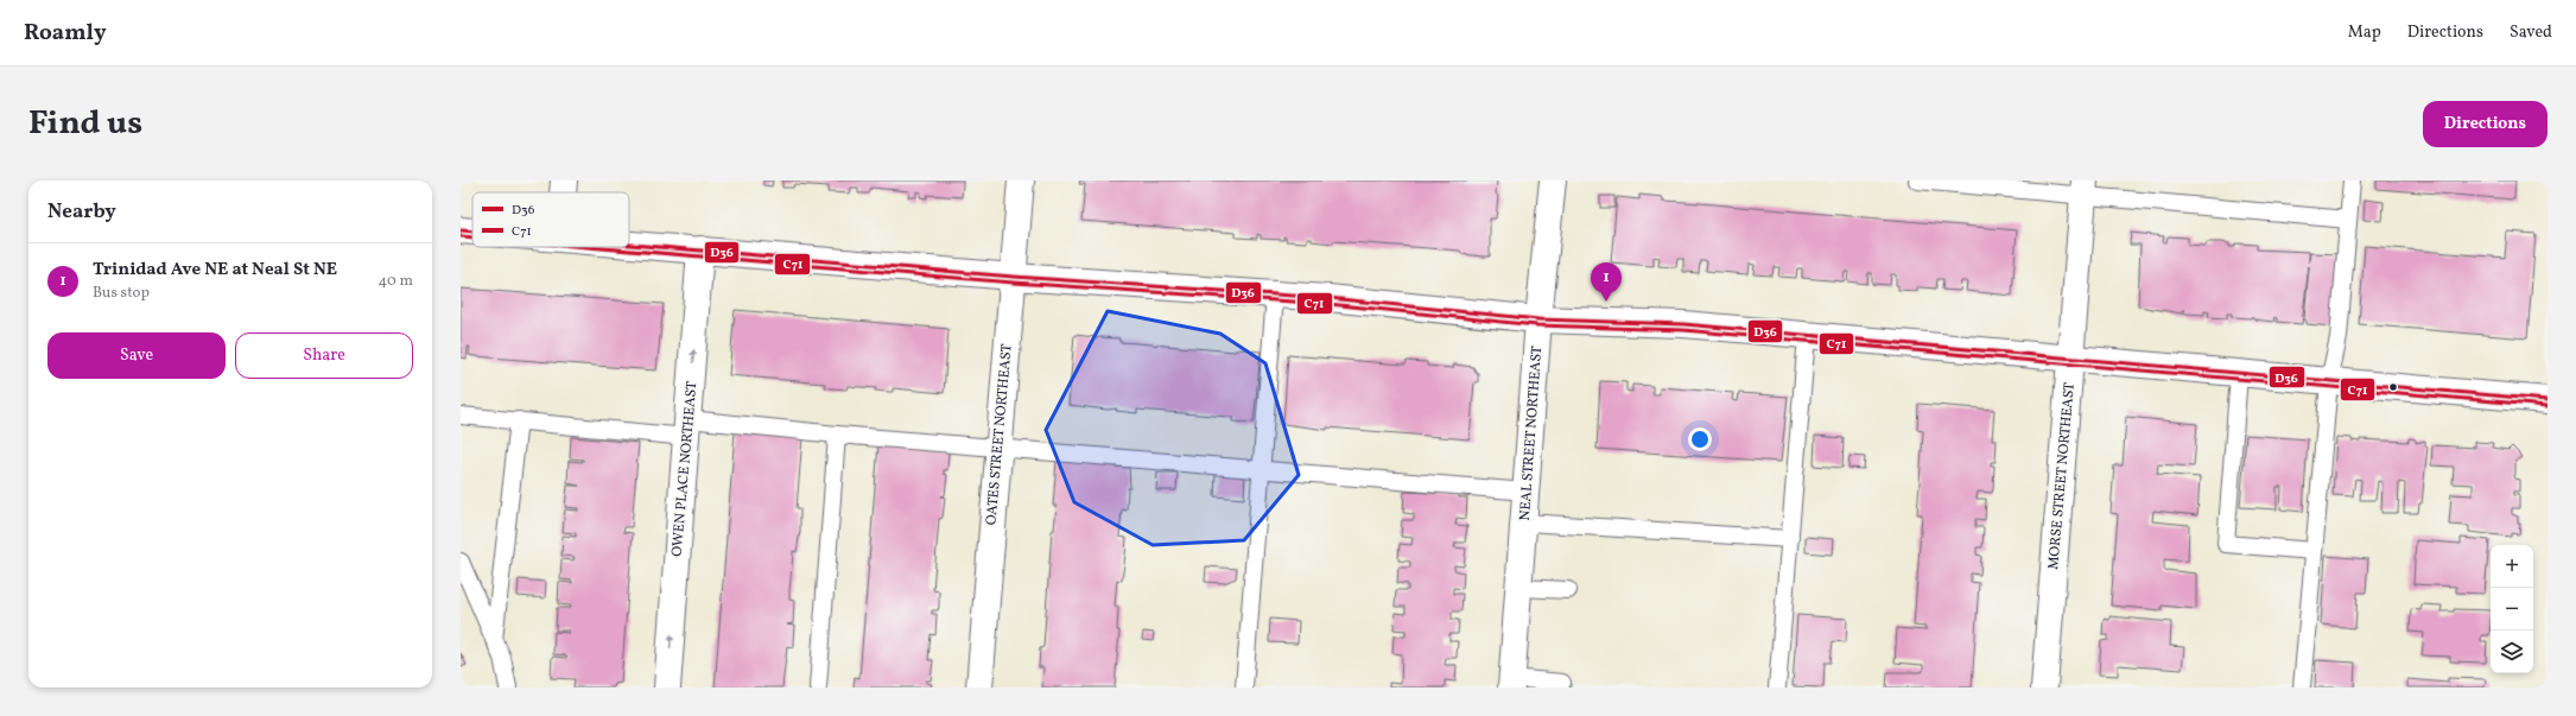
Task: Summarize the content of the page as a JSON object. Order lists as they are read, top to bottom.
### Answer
{
  "streets": {
    "street": [
      "NEAL STREET NORTHEAST",
      "OATES STREET NORTHEAST",
      "OWEN PLACE NORTHEAST",
      "MORSE STREET NORTHEAST"
    ]
  },
  "one_way": ["OWEN PLACE NORTHEAST"],
  "lines": ["transit line D36", "transit line C71"],
  "legend": ["D36", "C71"],
  "page": {
    "header": "Roamly",
    "nav": ["Map", "Directions", "Saved"],
    "title": "Find us",
    "buttons": [
      "Directions",
      ["Save", "Share"]
    ],
    "heading": "Nearby",
    "list": [
      {
        "mark": "1",
        "name": "Trinidad Ave NE at Neal St NE",
        "note": "Bus stop",
        "value": "40 m"
      }
    ],
    "pins": "1",
    "map_buttons": ["+", "−"]
  }
}
